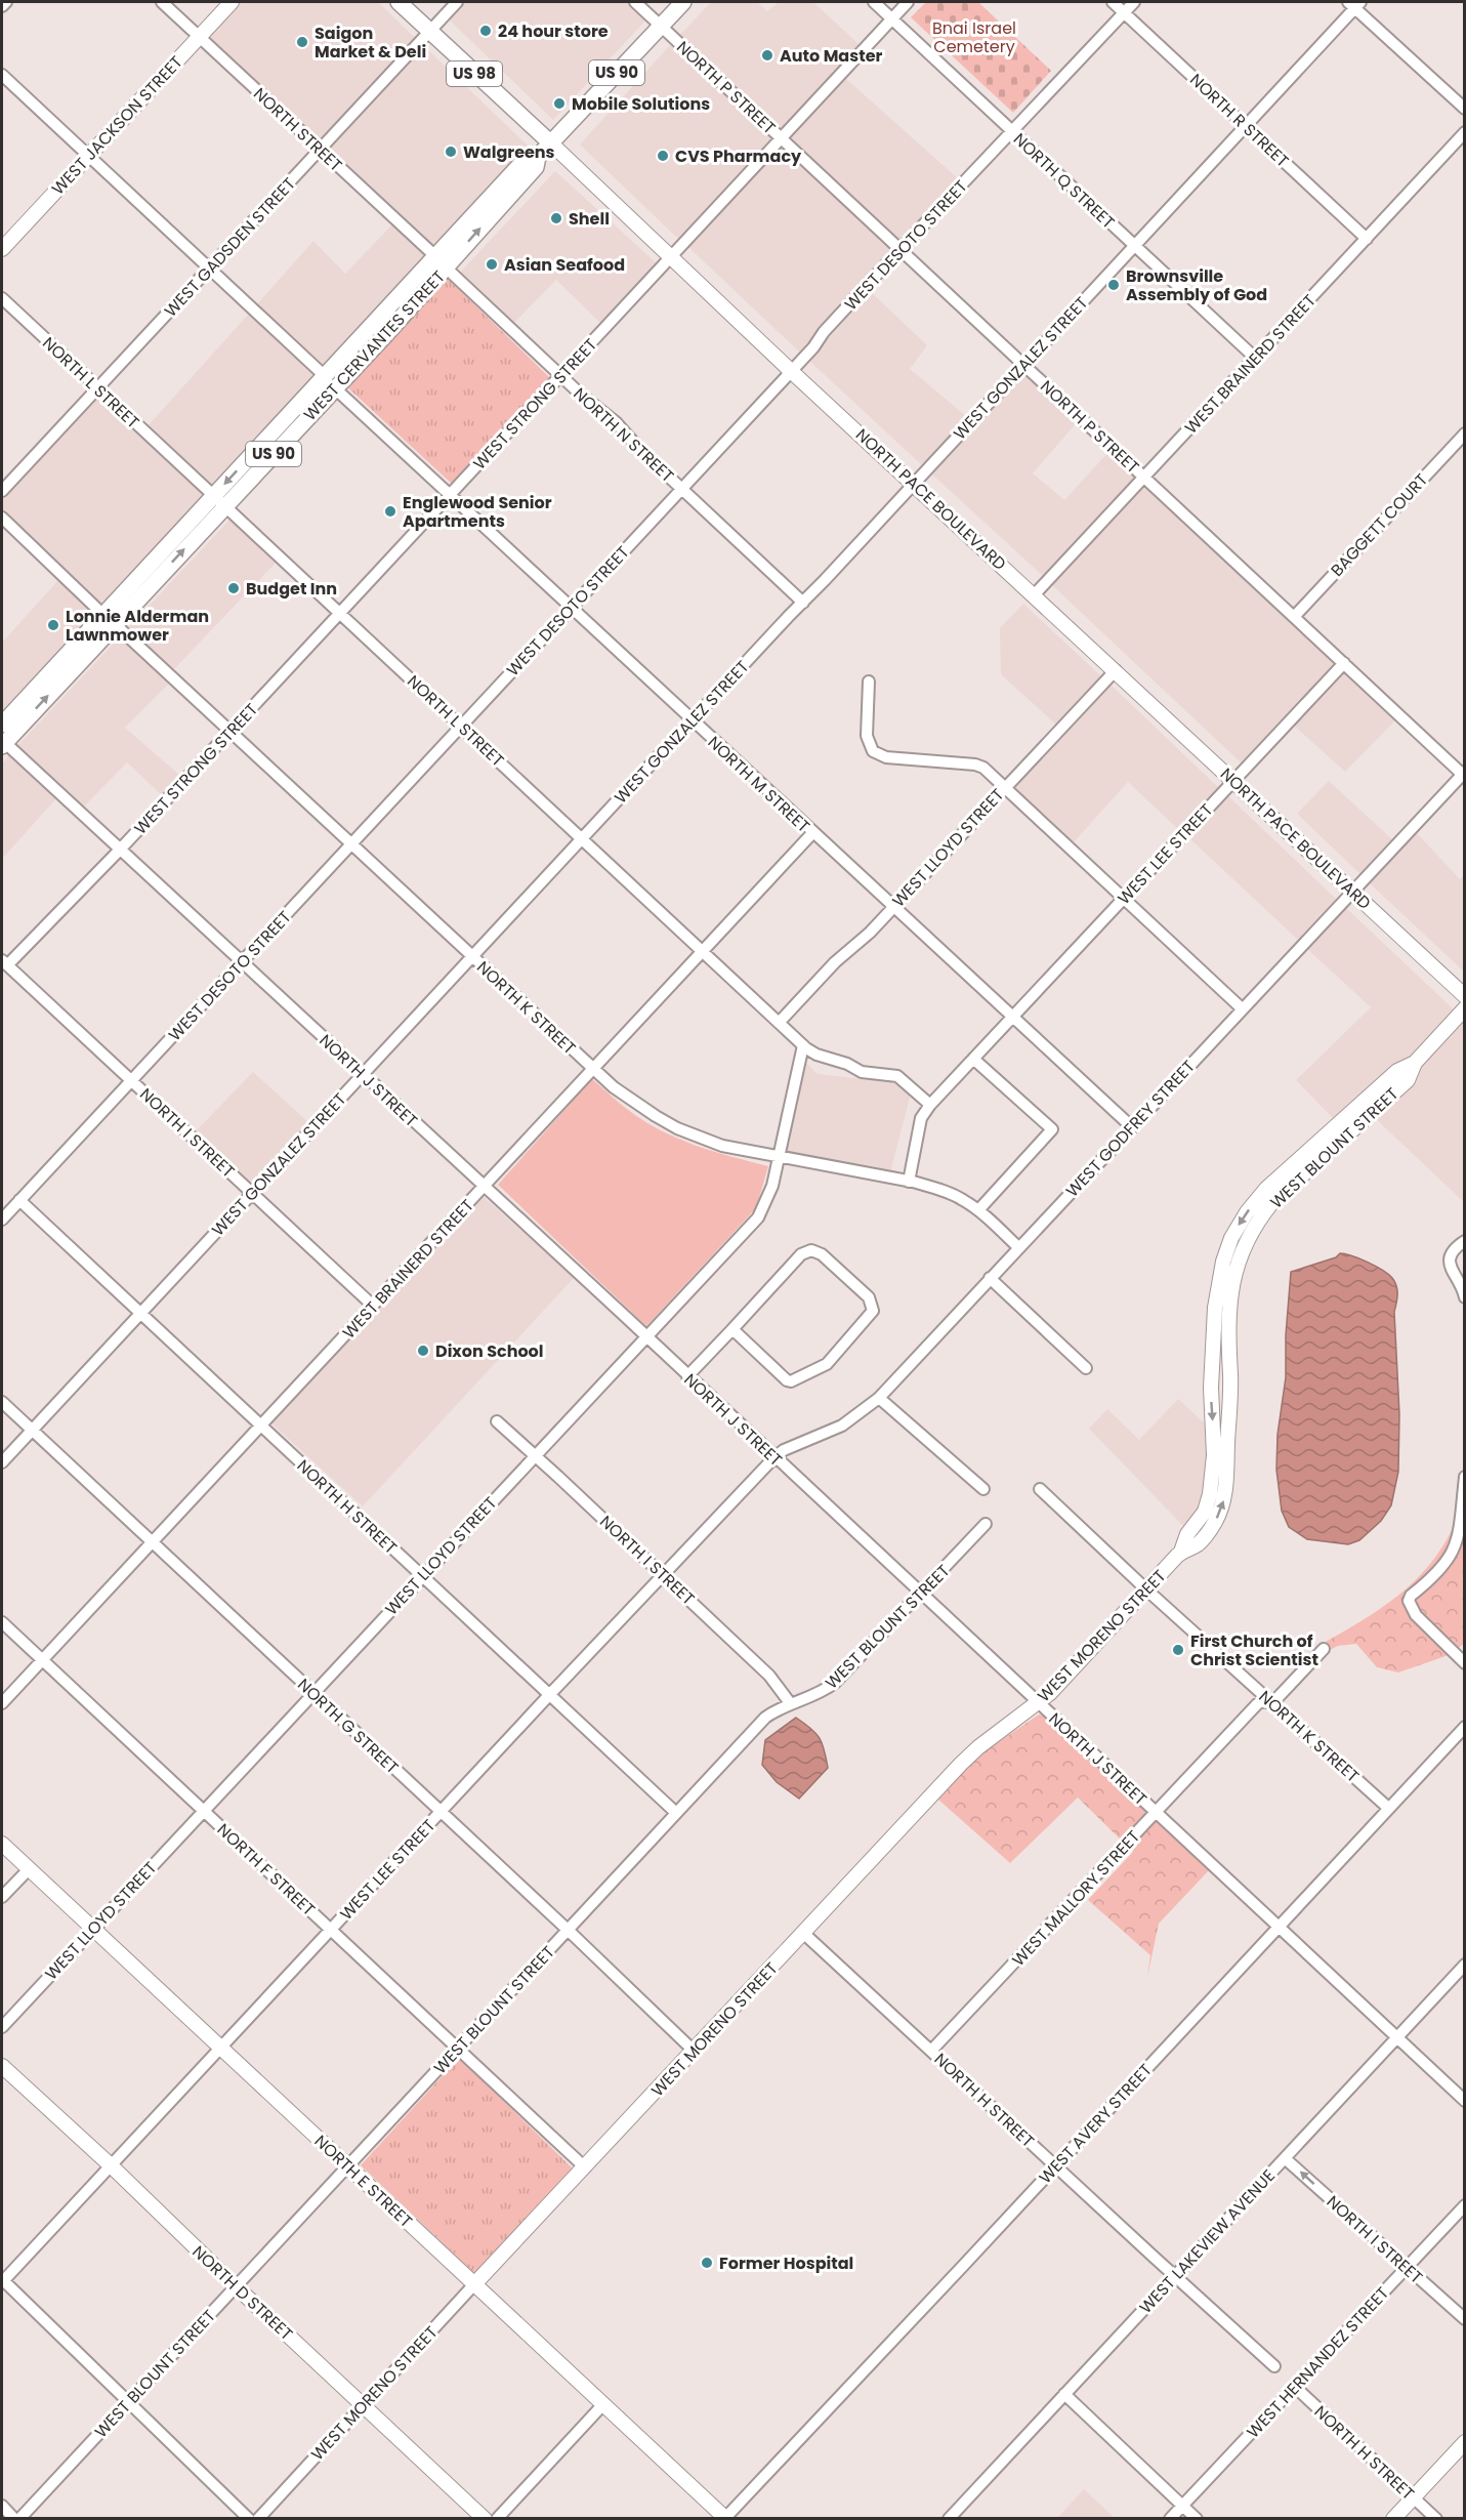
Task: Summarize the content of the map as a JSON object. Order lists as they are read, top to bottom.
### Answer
{
  "streets": {
    "main road": [
      "US 90",
      "US 98",
      "WEST CERVANTES STREET",
      "NORTH PACE BOULEVARD"
    ],
    "street": [
      "NORTH P STREET",
      "NORTH R STREET",
      "WEST JACKSON STREET",
      "NORTH STREET",
      "NORTH Q STREET",
      "WEST DESOTO STREET",
      "WEST GADSDEN STREET",
      "WEST BRAINERD STREET",
      "WEST GONZALEZ STREET",
      "NORTH L STREET",
      "WEST STRONG STREET",
      "NORTH N STREET",
      "BAGGETT COURT",
      "NORTH M STREET",
      "WEST LLOYD STREET",
      "WEST LEE STREET",
      "NORTH K STREET",
      "NORTH J STREET",
      "WEST GODFREY STREET",
      "NORTH I STREET",
      "WEST BLOUNT STREET",
      "NORTH H STREET",
      "WEST MORENO STREET",
      "NORTH G STREET",
      "NORTH F STREET",
      "WEST MALLORY STREET",
      "WEST AVERY STREET",
      "NORTH E STREET",
      "WEST LAKEVIEW AVENUE",
      "NORTH D STREET",
      "WEST HERNANDEZ STREET"
    ]
  },
  "crossings": [
    ["NORTH P STREET", "WEST DESOTO STREET"],
    ["NORTH P STREET", "WEST CERVANTES STREET"],
    ["NORTH P STREET", "WEST BRAINERD STREET"],
    ["NORTH P STREET", "WEST GONZALEZ STREET"],
    ["NORTH P STREET", "WEST STRONG STREET"],
    ["NORTH P STREET", "BAGGETT COURT"],
    ["NORTH P STREET", "WEST LEE STREET"],
    ["NORTH P STREET", "WEST GODFREY STREET"],
    ["NORTH R STREET", "WEST DESOTO STREET"],
    ["NORTH R STREET", "WEST BRAINERD STREET"],
    ["NORTH R STREET", "WEST GONZALEZ STREET"],
    ["WEST JACKSON STREET", "NORTH STREET"],
    ["NORTH STREET", "WEST GADSDEN STREET"],
    ["NORTH STREET", "WEST CERVANTES STREET"],
    ["NORTH STREET", "NORTH N STREET"],
    ["NORTH Q STREET", "WEST DESOTO STREET"],
    ["NORTH Q STREET", "WEST BRAINERD STREET"],
    ["NORTH Q STREET", "WEST GONZALEZ STREET"],
    ["NORTH Q STREET", "WEST STRONG STREET"],
    ["WEST DESOTO STREET", "NORTH L STREET"],
    ["WEST DESOTO STREET", "NORTH N STREET"],
    ["WEST DESOTO STREET", "NORTH PACE BOULEVARD"],
    ["WEST DESOTO STREET", "NORTH M STREET"],
    ["WEST DESOTO STREET", "NORTH K STREET"],
    ["WEST DESOTO STREET", "NORTH J STREET"],
    ["WEST DESOTO STREET", "NORTH I STREET"],
    ["WEST DESOTO STREET", "NORTH H STREET"],
    ["WEST GADSDEN STREET", "NORTH L STREET"],
    ["WEST GADSDEN STREET", "NORTH PACE BOULEVARD"],
    ["WEST CERVANTES STREET", "NORTH L STREET"],
    ["WEST CERVANTES STREET", "NORTH N STREET"],
    ["WEST CERVANTES STREET", "NORTH PACE BOULEVARD"],
    ["WEST CERVANTES STREET", "NORTH M STREET"],
    ["WEST CERVANTES STREET", "NORTH K STREET"],
    ["WEST CERVANTES STREET", "NORTH J STREET"],
    ["WEST BRAINERD STREET", "NORTH L STREET"],
    ["WEST BRAINERD STREET", "NORTH PACE BOULEVARD"],
    ["WEST BRAINERD STREET", "NORTH M STREET"],
    ["WEST BRAINERD STREET", "NORTH K STREET"],
    ["WEST BRAINERD STREET", "NORTH J STREET"],
    ["WEST BRAINERD STREET", "NORTH I STREET"],
    ["WEST BRAINERD STREET", "NORTH H STREET"],
    ["WEST BRAINERD STREET", "NORTH G STREET"],
    ["WEST BRAINERD STREET", "NORTH F STREET"],
    ["WEST GONZALEZ STREET", "NORTH L STREET"],
    ["WEST GONZALEZ STREET", "NORTH N STREET"],
    ["WEST GONZALEZ STREET", "NORTH PACE BOULEVARD"],
    ["WEST GONZALEZ STREET", "NORTH M STREET"],
    ["WEST GONZALEZ STREET", "NORTH K STREET"],
    ["WEST GONZALEZ STREET", "NORTH J STREET"],
    ["WEST GONZALEZ STREET", "NORTH I STREET"],
    ["WEST GONZALEZ STREET", "NORTH H STREET"],
    ["WEST GONZALEZ STREET", "NORTH G STREET"],
    ["NORTH L STREET", "WEST STRONG STREET"],
    ["NORTH L STREET", "WEST LLOYD STREET"],
    ["NORTH L STREET", "WEST LEE STREET"],
    ["WEST STRONG STREET", "NORTH N STREET"],
    ["WEST STRONG STREET", "NORTH PACE BOULEVARD"],
    ["WEST STRONG STREET", "NORTH M STREET"],
    ["WEST STRONG STREET", "NORTH K STREET"],
    ["WEST STRONG STREET", "NORTH J STREET"],
    ["WEST STRONG STREET", "NORTH I STREET"],
    ["NORTH PACE BOULEVARD", "WEST LLOYD STREET"],
    ["NORTH PACE BOULEVARD", "WEST LEE STREET"],
    ["NORTH PACE BOULEVARD", "WEST GODFREY STREET"],
    ["NORTH M STREET", "WEST LLOYD STREET"],
    ["NORTH M STREET", "WEST LEE STREET"],
    ["NORTH M STREET", "WEST GODFREY STREET"],
    ["WEST LLOYD STREET", "NORTH K STREET"],
    ["WEST LLOYD STREET", "NORTH J STREET"],
    ["WEST LLOYD STREET", "NORTH I STREET"],
    ["WEST LLOYD STREET", "NORTH H STREET"],
    ["WEST LLOYD STREET", "NORTH G STREET"],
    ["WEST LLOYD STREET", "NORTH F STREET"],
    ["WEST LLOYD STREET", "NORTH E STREET"],
    ["WEST LEE STREET", "NORTH K STREET"],
    ["WEST LEE STREET", "NORTH J STREET"],
    ["WEST LEE STREET", "WEST GODFREY STREET"],
    ["WEST LEE STREET", "NORTH I STREET"],
    ["WEST LEE STREET", "NORTH H STREET"],
    ["WEST LEE STREET", "NORTH G STREET"],
    ["WEST LEE STREET", "NORTH F STREET"],
    ["WEST LEE STREET", "NORTH E STREET"],
    ["WEST LEE STREET", "NORTH D STREET"],
    ["NORTH K STREET", "WEST GODFREY STREET"],
    ["NORTH K STREET", "WEST MORENO STREET"],
    ["NORTH K STREET", "WEST MALLORY STREET"],
    ["NORTH K STREET", "WEST AVERY STREET"],
    ["NORTH J STREET", "WEST GODFREY STREET"],
    ["NORTH J STREET", "WEST BLOUNT STREET"],
    ["NORTH J STREET", "WEST MORENO STREET"],
    ["NORTH J STREET", "WEST MALLORY STREET"],
    ["NORTH J STREET", "WEST AVERY STREET"],
    ["NORTH J STREET", "WEST LAKEVIEW AVENUE"],
    ["NORTH I STREET", "WEST BLOUNT STREET"],
    ["NORTH I STREET", "WEST LAKEVIEW AVENUE"],
    ["NORTH I STREET", "WEST HERNANDEZ STREET"],
    ["WEST BLOUNT STREET", "NORTH H STREET"],
    ["WEST BLOUNT STREET", "WEST MORENO STREET"],
    ["WEST BLOUNT STREET", "NORTH G STREET"],
    ["WEST BLOUNT STREET", "NORTH F STREET"],
    ["WEST BLOUNT STREET", "NORTH E STREET"],
    ["WEST BLOUNT STREET", "NORTH D STREET"],
    ["NORTH H STREET", "WEST MORENO STREET"],
    ["NORTH H STREET", "WEST MALLORY STREET"],
    ["NORTH H STREET", "WEST AVERY STREET"],
    ["NORTH H STREET", "WEST LAKEVIEW AVENUE"],
    ["NORTH H STREET", "WEST HERNANDEZ STREET"],
    ["WEST MORENO STREET", "NORTH G STREET"],
    ["WEST MORENO STREET", "NORTH F STREET"],
    ["WEST MORENO STREET", "NORTH E STREET"],
    ["WEST MORENO STREET", "NORTH D STREET"],
    ["WEST AVERY STREET", "NORTH E STREET"]
  ],
  "parks": ["Bnai Israel Cemetery"],
  "places": [
    "24 hour store",
    "Saigon Market & Deli",
    "Auto Master",
    "Mobile Solutions",
    "Walgreens",
    "CVS Pharmacy",
    "Shell",
    "Asian Seafood",
    "Brownsville Assembly of God",
    "Englewood Senior Apartments",
    "Budget Inn",
    "Lonnie Alderman Lawnmower",
    "Dixon School",
    "First Church of Christ Scientist",
    "Former Hospital"
  ]
}
